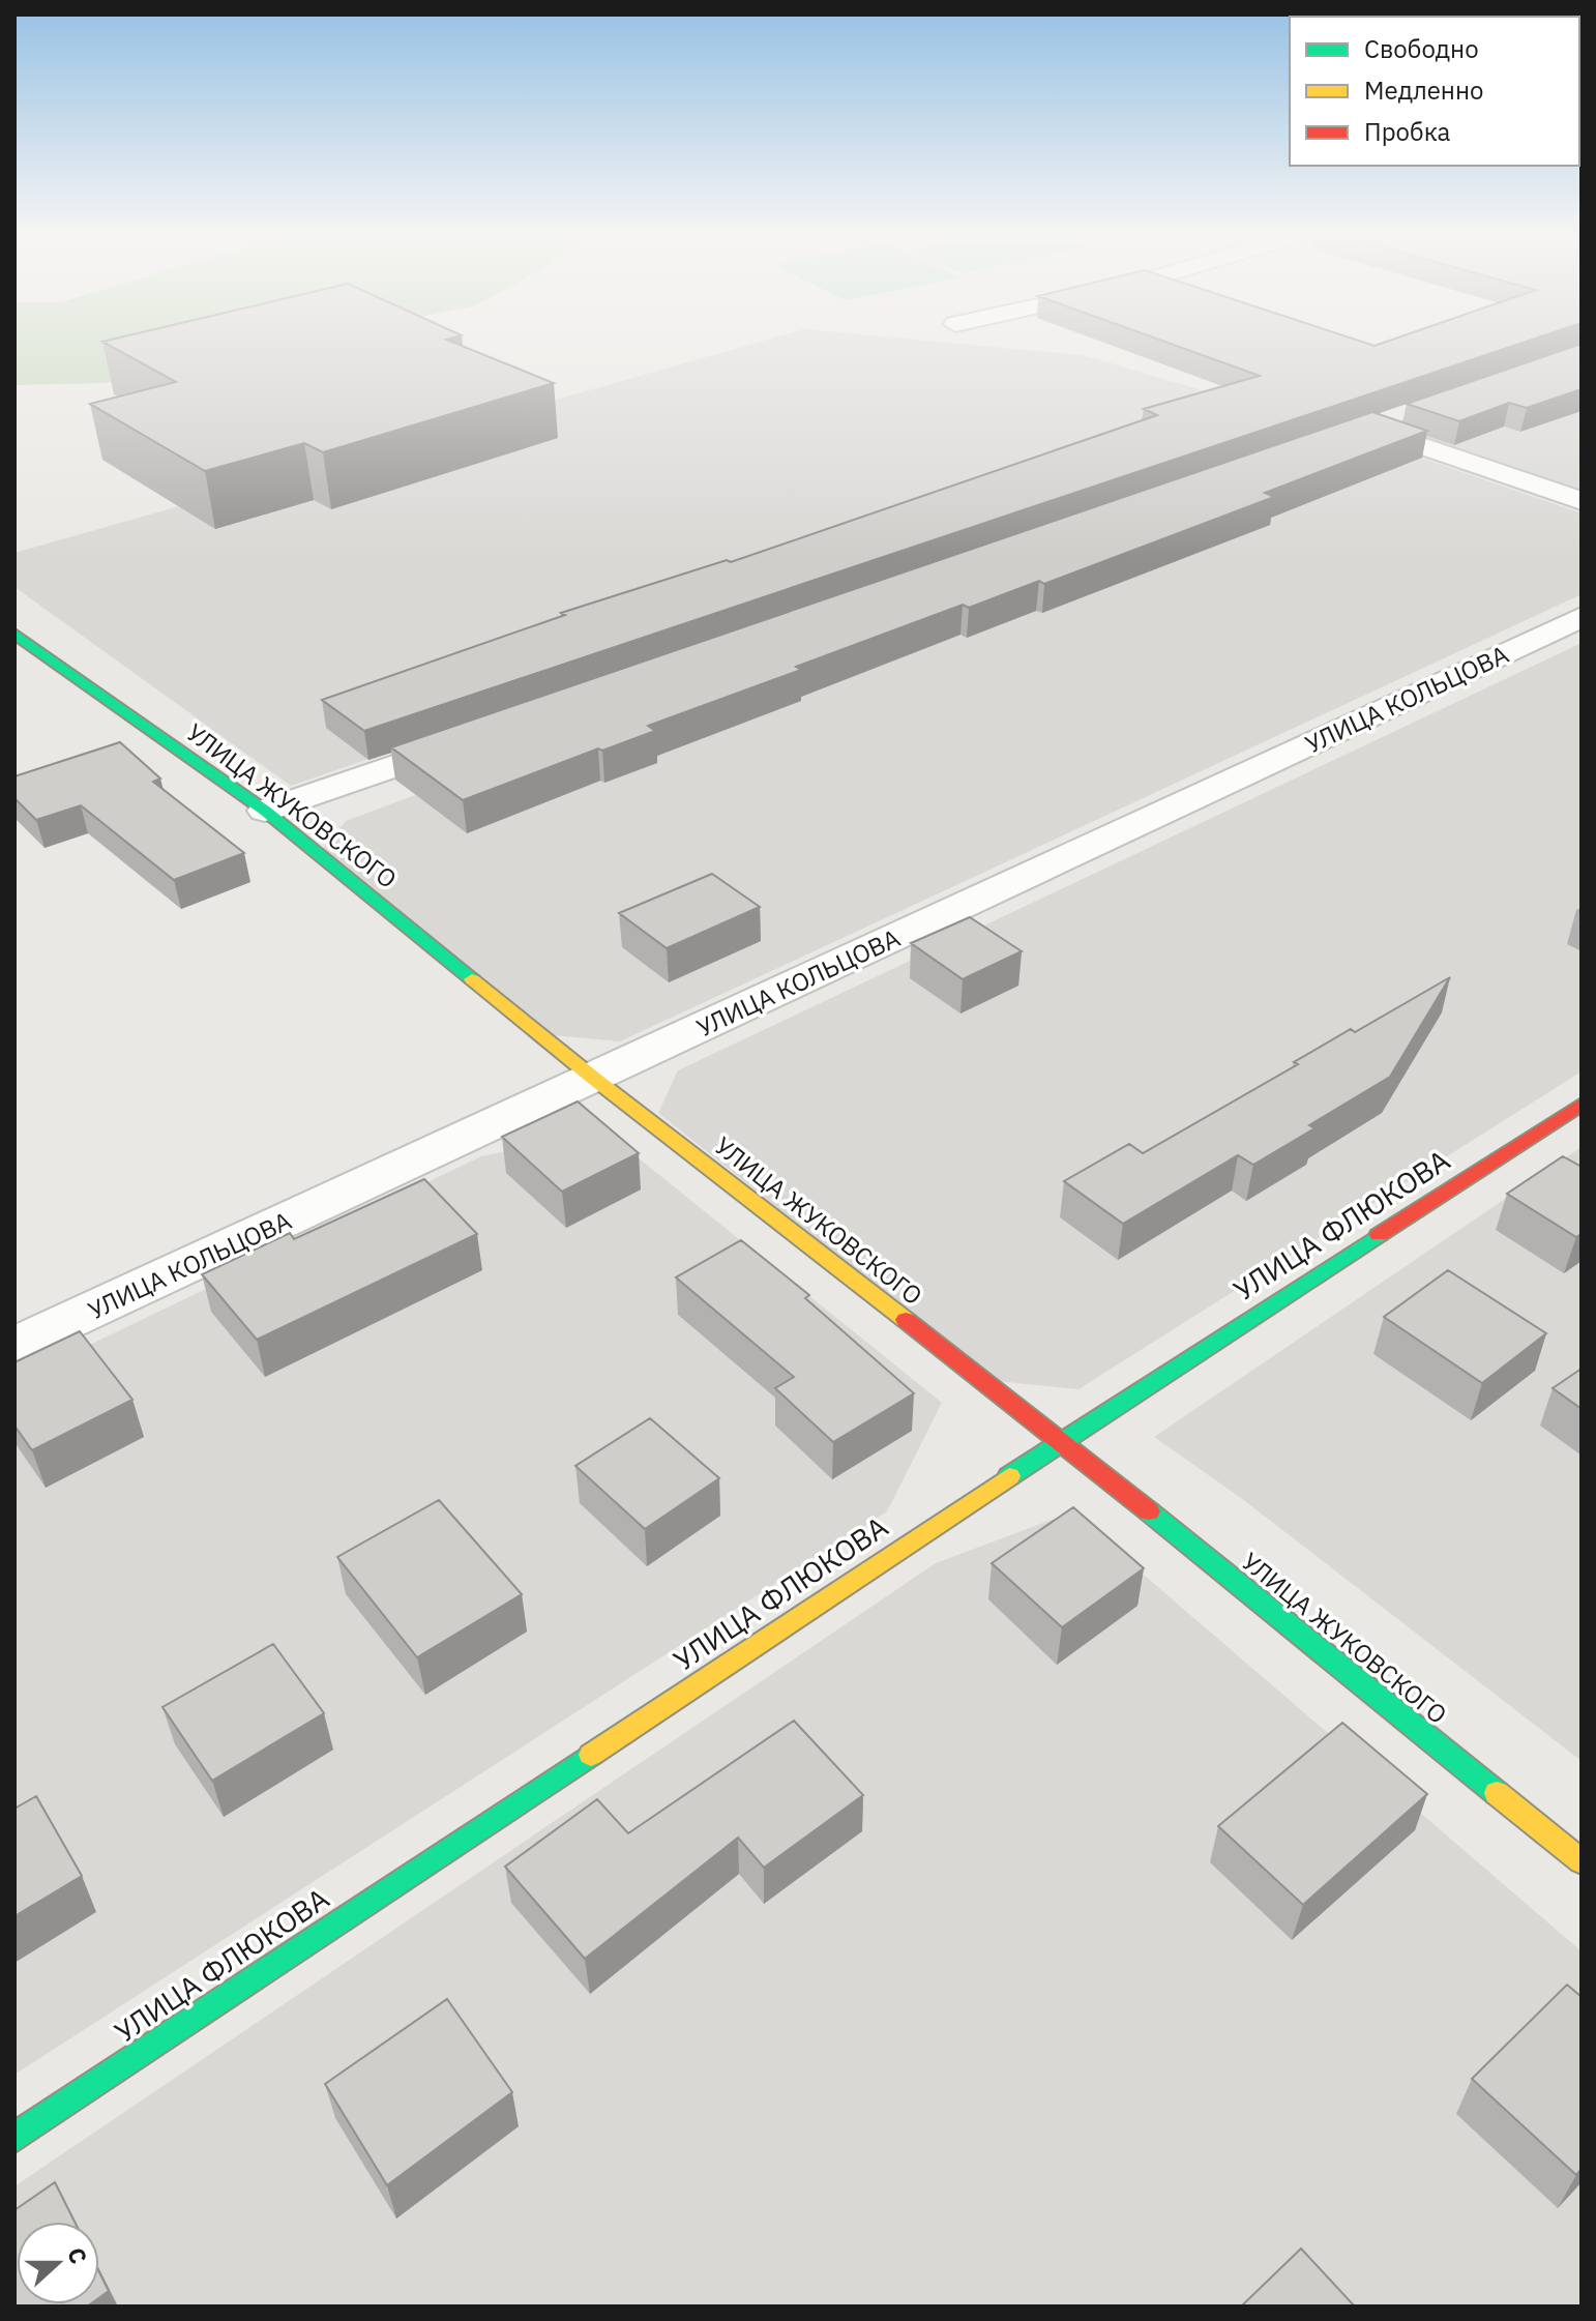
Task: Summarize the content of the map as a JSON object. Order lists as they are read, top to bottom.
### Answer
{
  "streets": {
    "street": ["УЛИЦА КОЛЬЦОВА", "УЛИЦА ЖУКОВСКОГО", "УЛИЦА ФЛЮКОВА"]
  },
  "crossings": [
    ["УЛИЦА КОЛЬЦОВА", "УЛИЦА ЖУКОВСКОГО"],
    ["УЛИЦА ЖУКОВСКОГО", "УЛИЦА ФЛЮКОВА"]
  ],
  "legend": ["Свободно", "Медленно", "Пробка"],
  "north": "right"
}
